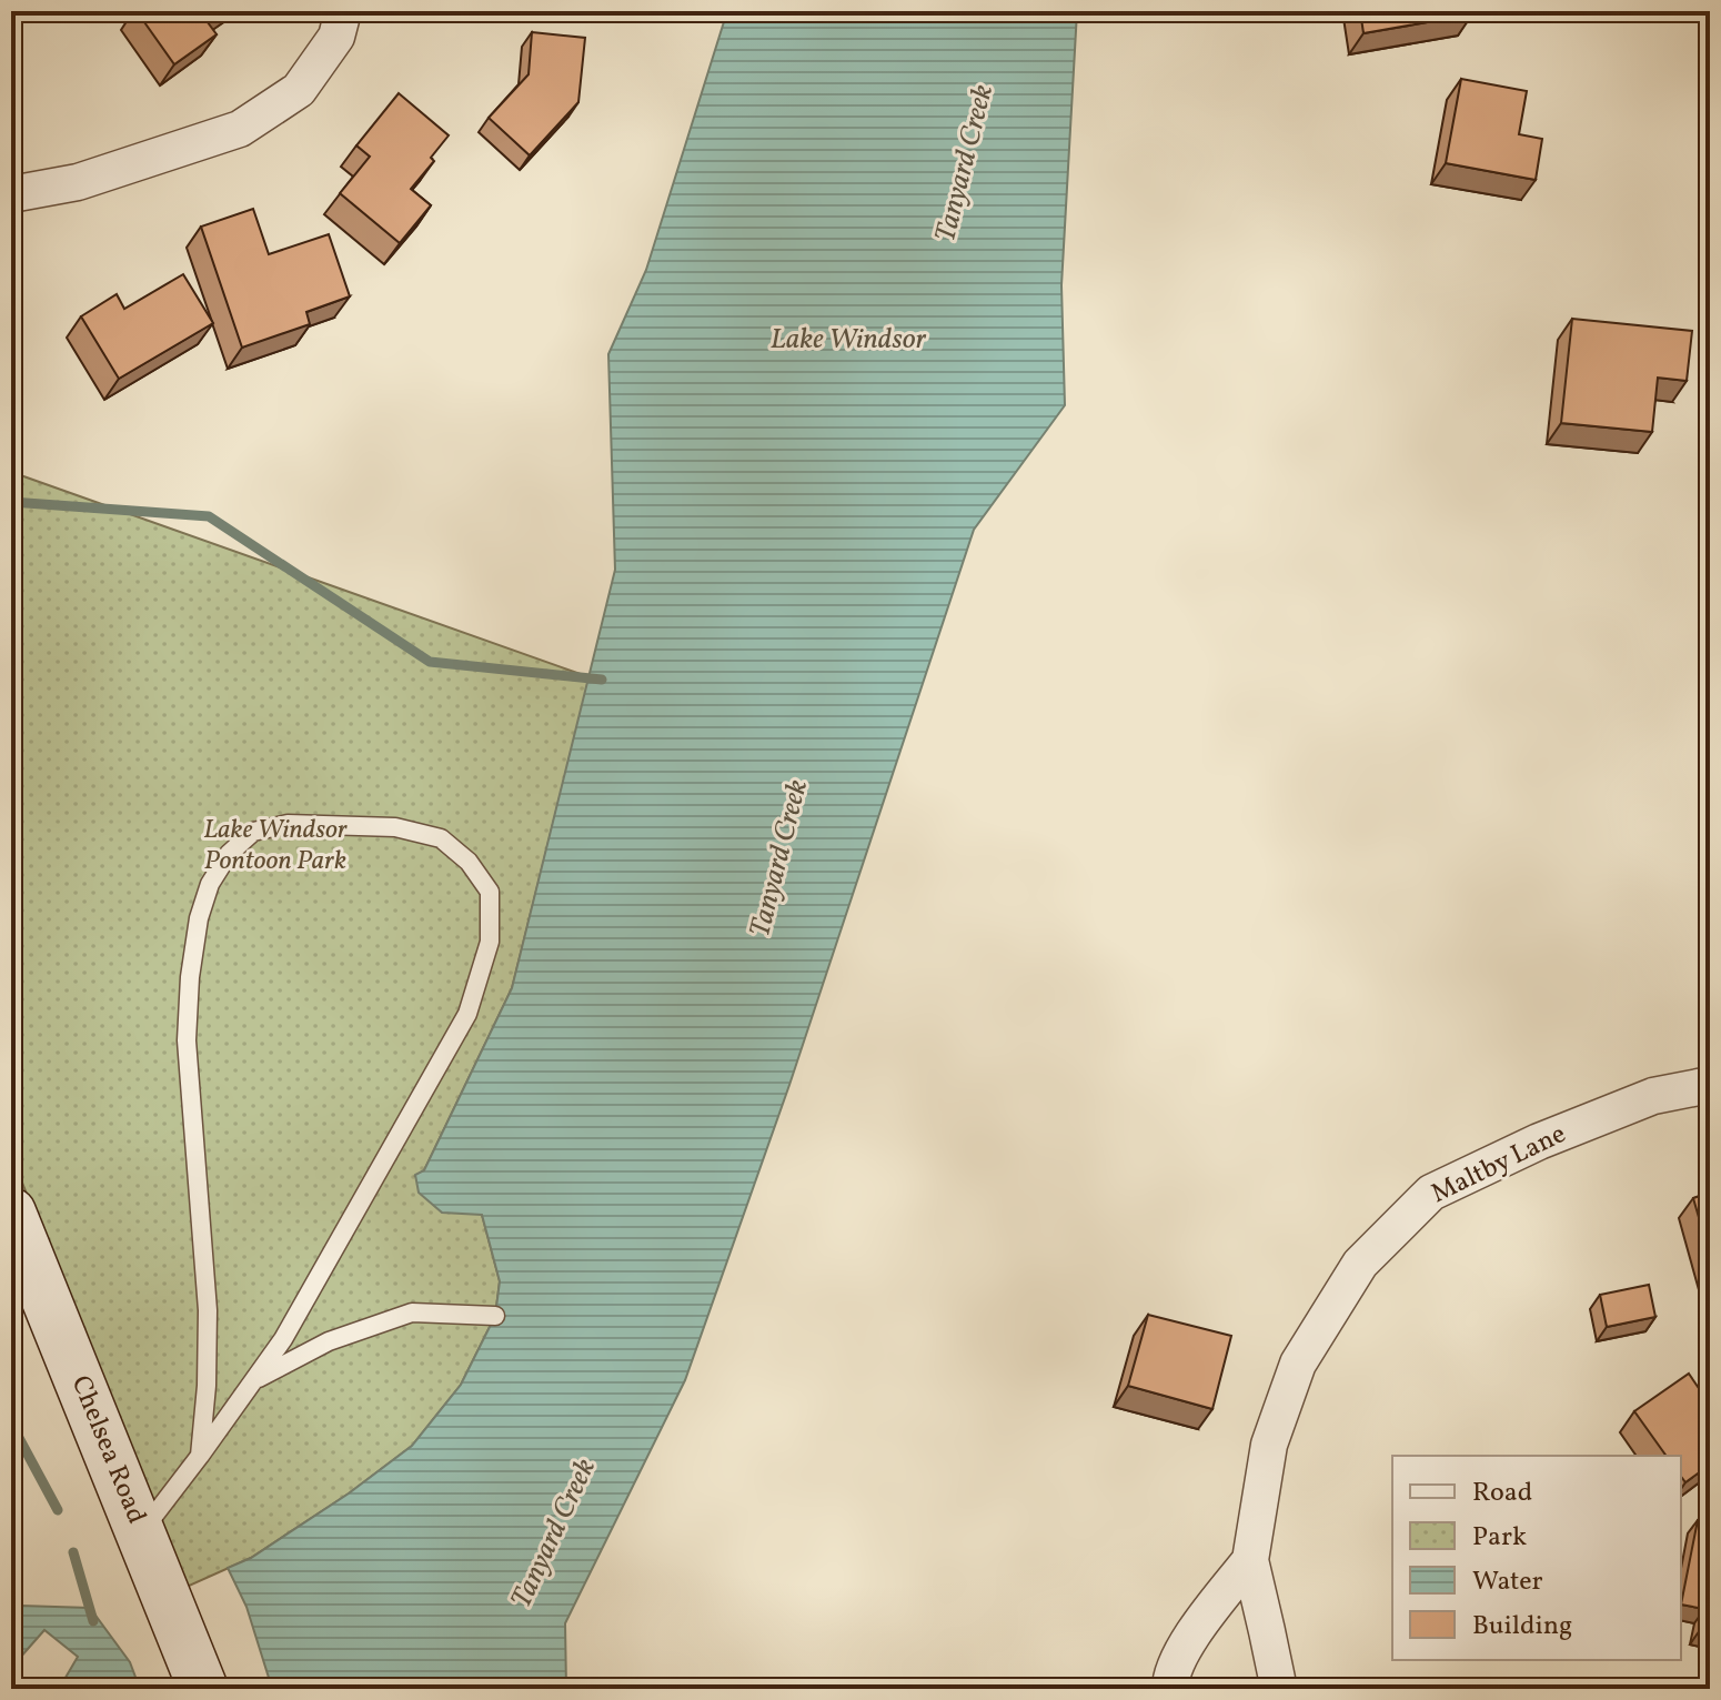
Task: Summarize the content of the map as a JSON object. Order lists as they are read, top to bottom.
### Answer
{
  "streets": {
    "street": ["Maltby Lane", "Chelsea Road"]
  },
  "water": ["Tanyard Creek", "Lake Windsor"],
  "parks": ["Lake Windsor Pontoon Park"],
  "legend": [
    "Road",
    "Park",
    "Water",
    "Building"
  ]
}
